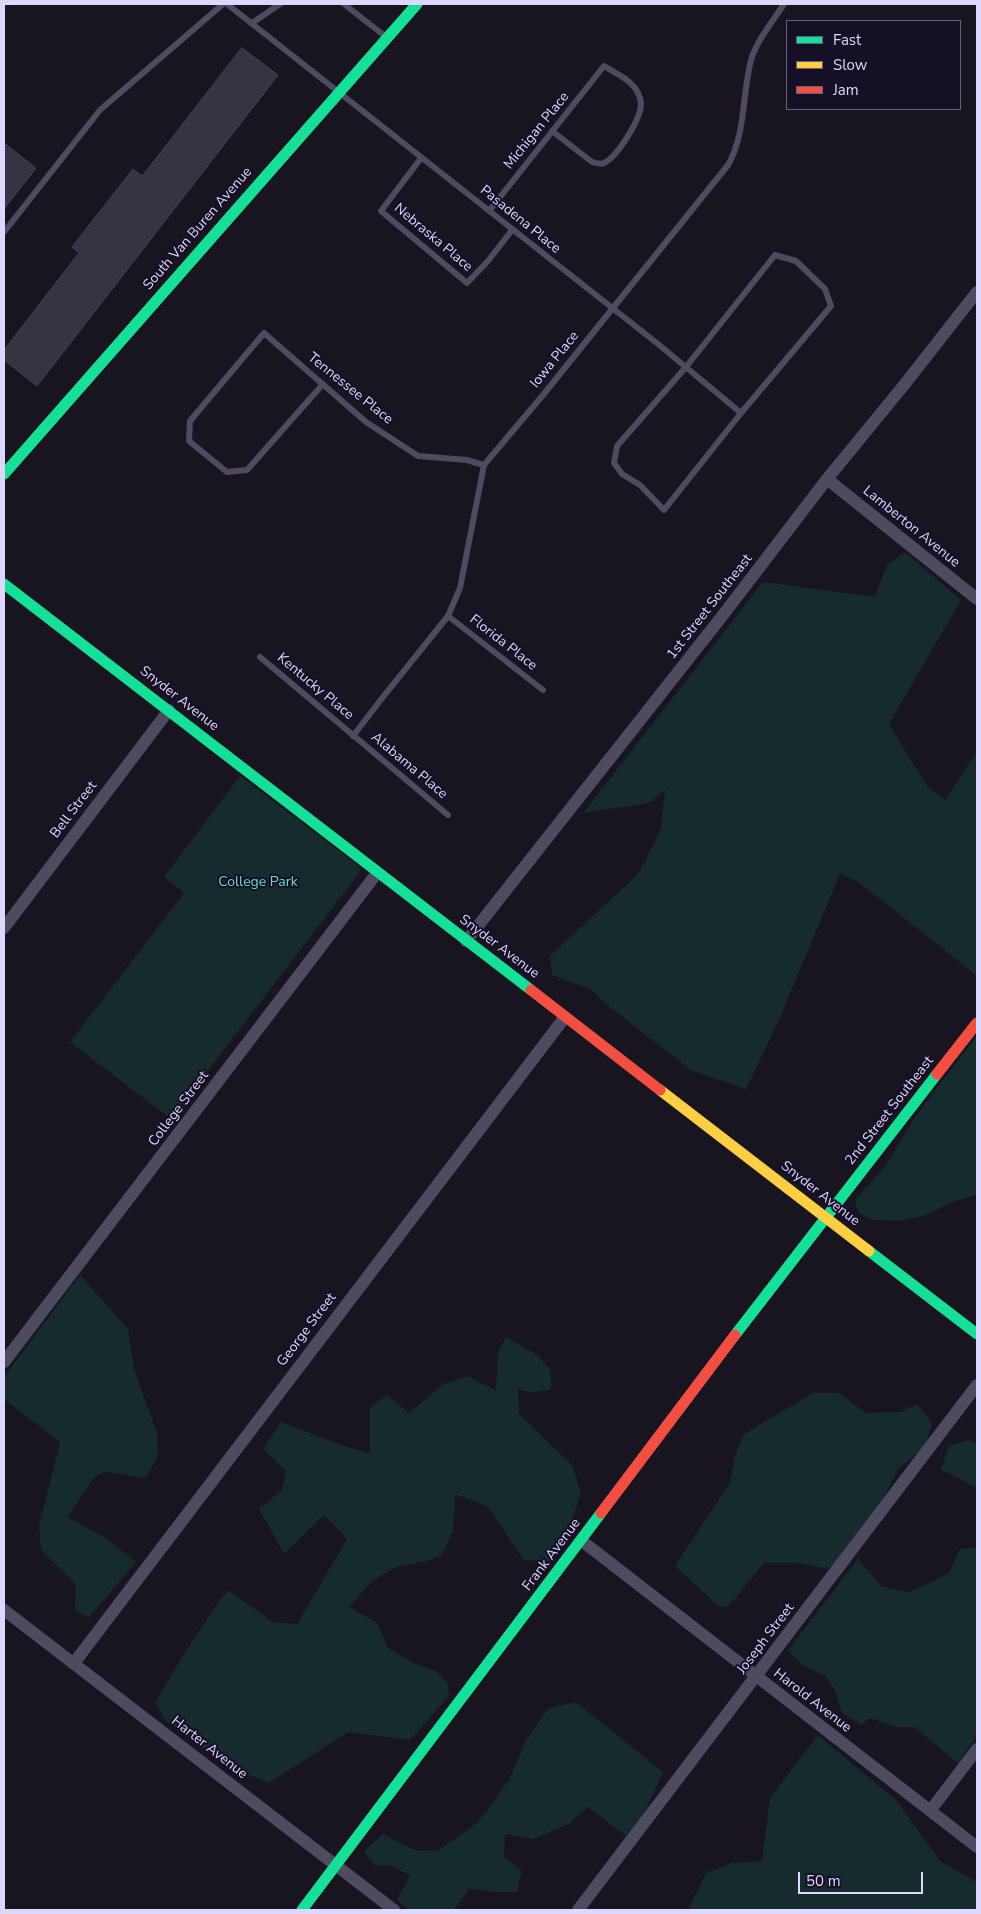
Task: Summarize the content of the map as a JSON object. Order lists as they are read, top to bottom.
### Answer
{
  "streets": {
    "main road": [
      "South Van Buren Avenue",
      "Snyder Avenue",
      "2nd Street Southeast",
      "Frank Avenue"
    ],
    "street": [
      "Lamberton Avenue",
      "1st Street Southeast",
      "Bell Street",
      "College Street",
      "George Street",
      "Joseph Street",
      "Harold Avenue",
      "Harter Avenue"
    ],
    "lane": [
      "Michigan Place",
      "Pasadena Place",
      "Nebraska Place",
      "Iowa Place",
      "Tennessee Place",
      "Florida Place",
      "Kentucky Place",
      "Alabama Place"
    ]
  },
  "crossings": [
    ["Michigan Place", "Pasadena Place"],
    ["Pasadena Place", "South Van Buren Avenue"],
    ["Pasadena Place", "Nebraska Place"],
    ["Pasadena Place", "Iowa Place"],
    ["Iowa Place", "Tennessee Place"],
    ["Iowa Place", "Florida Place"],
    ["Iowa Place", "Kentucky Place"],
    ["Iowa Place", "Alabama Place"],
    ["Lamberton Avenue", "1st Street Southeast"],
    ["1st Street Southeast", "Snyder Avenue"],
    ["Kentucky Place", "Alabama Place"],
    ["Snyder Avenue", "Bell Street"],
    ["Snyder Avenue", "College Street"],
    ["Snyder Avenue", "2nd Street Southeast"],
    ["Snyder Avenue", "George Street"],
    ["Snyder Avenue", "Frank Avenue"],
    ["2nd Street Southeast", "Frank Avenue"],
    ["George Street", "Harter Avenue"],
    ["Frank Avenue", "Harold Avenue"],
    ["Frank Avenue", "Harter Avenue"],
    ["Joseph Street", "Harold Avenue"]
  ],
  "parks": ["College Park"],
  "legend": ["Fast", "Slow", "Jam"],
  "scale_bar": "50 m"
}
